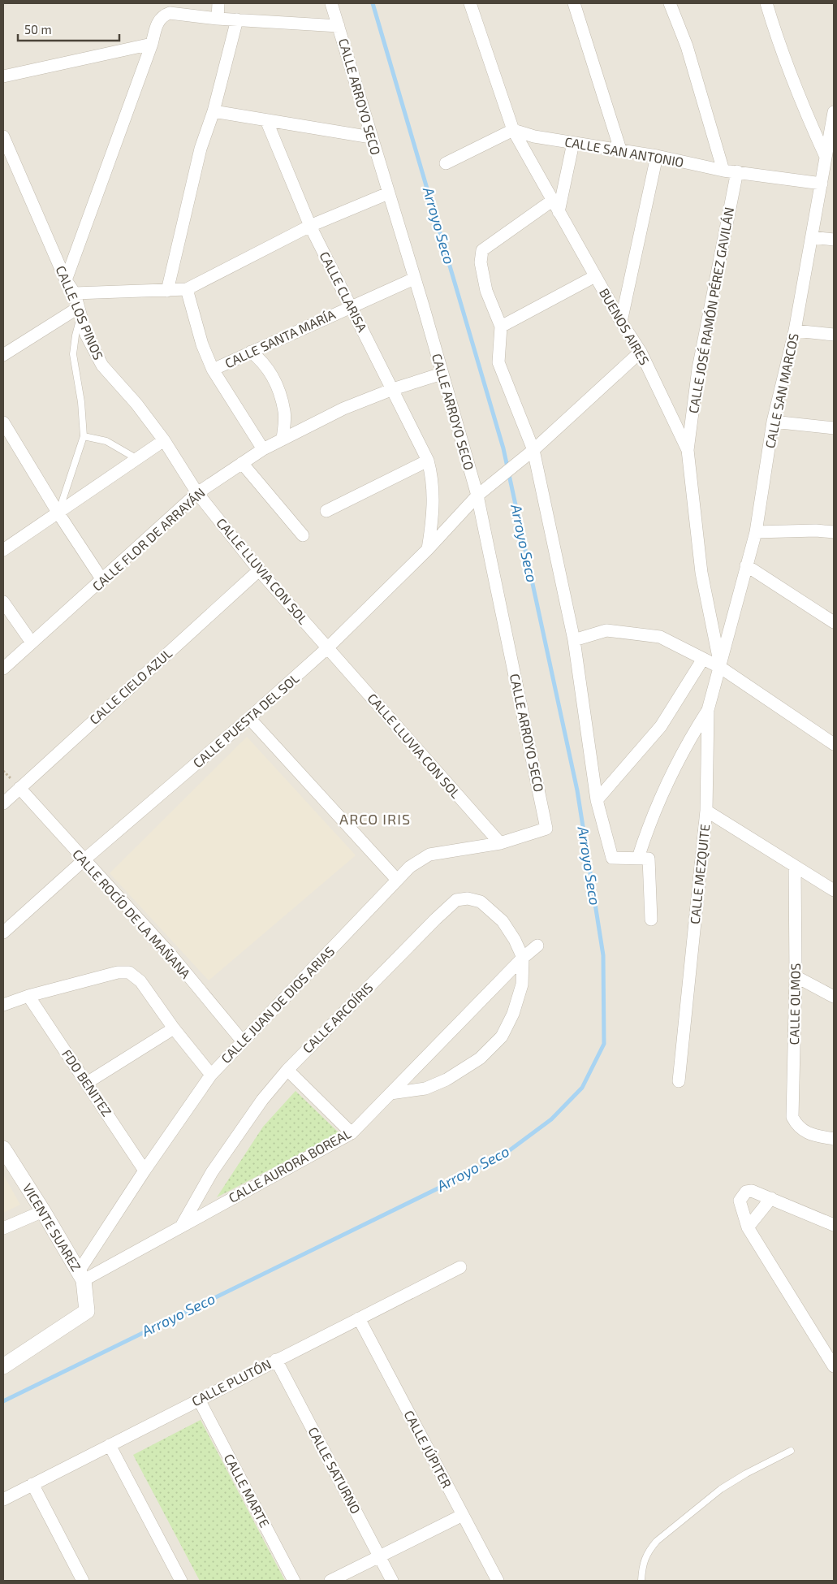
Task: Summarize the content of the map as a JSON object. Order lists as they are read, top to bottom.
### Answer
{
  "streets": {
    "street": [
      "CALLE ARROYO SECO",
      "CALLE SAN ANTONIO",
      "CALLE CLARISA",
      "CALLE JOSÉ RAMÓN PÉREZ GAVILÁN",
      "CALLE LOS PINOS",
      "BUENOS AIRES",
      "CALLE SANTA MARÍA",
      "CALLE SAN MARCOS",
      "CALLE FLOR DE ARRAYÁN",
      "CALLE LLUVIA CON SOL",
      "CALLE CIELO AZUL",
      "CALLE PUESTA DEL SOL",
      "CALLE MEZQUITE",
      "CALLE ROCÍO DE LA MAÑANA",
      "CALLE OLMOS",
      "CALLE JUAN DE DIOS ARIAS",
      "CALLE ARCOÍRIS",
      "FDO BENITEZ",
      "CALLE AURORA BOREAL",
      "VICENTE SUAREZ",
      "CALLE PLUTÓN",
      "CALLE JÚPITER",
      "CALLE SATURNO",
      "CALLE MARTE"
    ]
  },
  "crossings": [
    ["CALLE ARROYO SECO", "CALLE SANTA MARÍA"],
    ["CALLE ARROYO SECO", "CALLE FLOR DE ARRAYÁN"],
    ["CALLE ARROYO SECO", "CALLE PUESTA DEL SOL"],
    ["CALLE ARROYO SECO", "CALLE JUAN DE DIOS ARIAS"],
    ["CALLE SAN ANTONIO", "CALLE JOSÉ RAMÓN PÉREZ GAVILÁN"],
    ["CALLE SAN ANTONIO", "BUENOS AIRES"],
    ["CALLE SAN ANTONIO", "CALLE SAN MARCOS"],
    ["CALLE CLARISA", "CALLE SANTA MARÍA"],
    ["CALLE CLARISA", "CALLE FLOR DE ARRAYÁN"],
    ["CALLE CLARISA", "CALLE PUESTA DEL SOL"],
    ["CALLE JOSÉ RAMÓN PÉREZ GAVILÁN", "BUENOS AIRES"],
    ["CALLE LOS PINOS", "CALLE FLOR DE ARRAYÁN"],
    ["CALLE LOS PINOS", "CALLE LLUVIA CON SOL"],
    ["BUENOS AIRES", "CALLE SAN MARCOS"],
    ["BUENOS AIRES", "CALLE PUESTA DEL SOL"],
    ["BUENOS AIRES", "CALLE MEZQUITE"],
    ["CALLE SAN MARCOS", "CALLE MEZQUITE"],
    ["CALLE FLOR DE ARRAYÁN", "CALLE LLUVIA CON SOL"],
    ["CALLE LLUVIA CON SOL", "CALLE CIELO AZUL"],
    ["CALLE LLUVIA CON SOL", "CALLE PUESTA DEL SOL"],
    ["CALLE LLUVIA CON SOL", "CALLE JUAN DE DIOS ARIAS"],
    ["CALLE CIELO AZUL", "CALLE ROCÍO DE LA MAÑANA"],
    ["CALLE PUESTA DEL SOL", "CALLE ROCÍO DE LA MAÑANA"],
    ["CALLE ROCÍO DE LA MAÑANA", "CALLE JUAN DE DIOS ARIAS"],
    ["CALLE JUAN DE DIOS ARIAS", "FDO BENITEZ"],
    ["CALLE JUAN DE DIOS ARIAS", "CALLE AURORA BOREAL"],
    ["CALLE JUAN DE DIOS ARIAS", "VICENTE SUAREZ"],
    ["CALLE ARCOÍRIS", "CALLE AURORA BOREAL"],
    ["CALLE AURORA BOREAL", "VICENTE SUAREZ"],
    ["CALLE PLUTÓN", "CALLE JÚPITER"],
    ["CALLE PLUTÓN", "CALLE SATURNO"],
    ["CALLE PLUTÓN", "CALLE MARTE"]
  ],
  "districts": ["ARCO IRIS"],
  "water": ["Arroyo Seco"],
  "scale_bar": "50 m"
}
